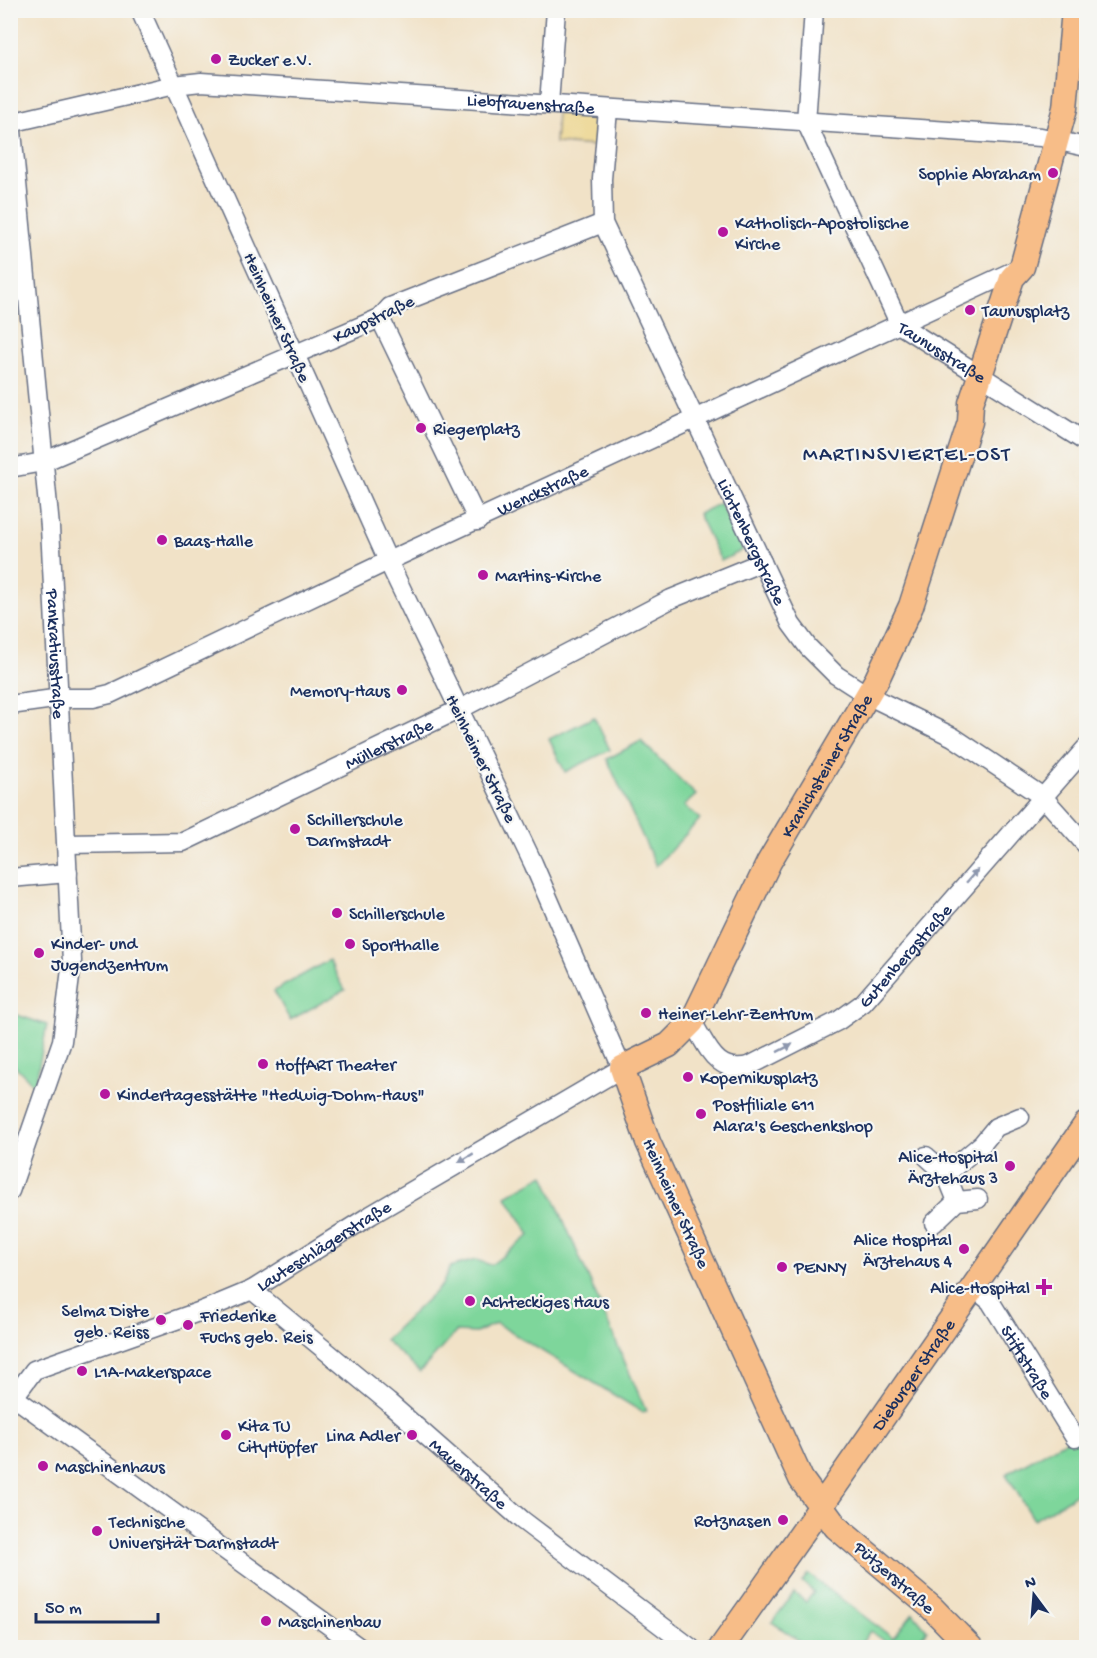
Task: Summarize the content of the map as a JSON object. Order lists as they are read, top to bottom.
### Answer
{
  "streets": {
    "main road": [
      "Heinheimer Straße",
      "Kranichsteiner Straße",
      "Dieburger Straße",
      "Pützerstraße"
    ],
    "street": [
      "Liebfrauenstraße",
      "Kaupstraße",
      "Taunusstraße",
      "Wenckstraße",
      "Lichtenbergstraße",
      "Pankratiusstraße",
      "Müllerstraße",
      "Gutenbergstraße",
      "Lauteschlägerstraße",
      "Stiftstraße",
      "Mauerstraße"
    ]
  },
  "crossings": [
    ["Liebfrauenstraße", "Heinheimer Straße"],
    ["Liebfrauenstraße", "Taunusstraße"],
    ["Liebfrauenstraße", "Lichtenbergstraße"],
    ["Liebfrauenstraße", "Pankratiusstraße"],
    ["Liebfrauenstraße", "Kranichsteiner Straße"],
    ["Heinheimer Straße", "Kaupstraße"],
    ["Heinheimer Straße", "Wenckstraße"],
    ["Heinheimer Straße", "Müllerstraße"],
    ["Heinheimer Straße", "Kranichsteiner Straße"],
    ["Heinheimer Straße", "Lauteschlägerstraße"],
    ["Heinheimer Straße", "Dieburger Straße"],
    ["Heinheimer Straße", "Pützerstraße"],
    ["Kaupstraße", "Lichtenbergstraße"],
    ["Kaupstraße", "Pankratiusstraße"],
    ["Taunusstraße", "Wenckstraße"],
    ["Taunusstraße", "Kranichsteiner Straße"],
    ["Wenckstraße", "Lichtenbergstraße"],
    ["Wenckstraße", "Pankratiusstraße"],
    ["Wenckstraße", "Kranichsteiner Straße"],
    ["Lichtenbergstraße", "Müllerstraße"],
    ["Lichtenbergstraße", "Kranichsteiner Straße"],
    ["Lichtenbergstraße", "Gutenbergstraße"],
    ["Pankratiusstraße", "Müllerstraße"],
    ["Kranichsteiner Straße", "Gutenbergstraße"],
    ["Kranichsteiner Straße", "Lauteschlägerstraße"],
    ["Lauteschlägerstraße", "Mauerstraße"],
    ["Stiftstraße", "Dieburger Straße"],
    ["Dieburger Straße", "Pützerstraße"]
  ],
  "one_way": ["Gutenbergstraße", "Lauteschlägerstraße"],
  "districts": ["MARTINSVIERTEL-OST"],
  "places": {
    "other": [
      "Zucker e.V.",
      "Sophie Abraham",
      "Katholisch-Apostolische Kirche",
      "Taunusplatz",
      "Riegerplatz",
      "Baas-Halle",
      "Martins-Kirche",
      "Memory-Haus",
      "Schillerschule Darmstadt",
      "Schillerschule",
      "Sporthalle",
      "Kinder- und Jugendzentrum",
      "Heiner-Lehr-Zentrum",
      "HoffART Theater",
      "Kopernikusplatz",
      "Kindertagesstätte \"Hedwig-Dohm-Haus\"",
      "Postfiliale 611 Alara's Geschenkshop",
      "Alice-Hospital Ärztehaus 3",
      "Alice Hospital Ärztehaus 4",
      "PENNY",
      "Achteckiges Haus",
      "Selma Diste geb. Reiss",
      "Friederike Fuchs geb. Reis",
      "L1A-Makerspace",
      "Kita TU CityHüpfer",
      "Lina Adler",
      "Maschinenhaus",
      "Rotznasen",
      "Technische Universität Darmstadt",
      "Maschinenbau"
    ],
    "health": ["Alice-Hospital"]
  },
  "scale_bar": "50 m",
  "north": "top"
}
